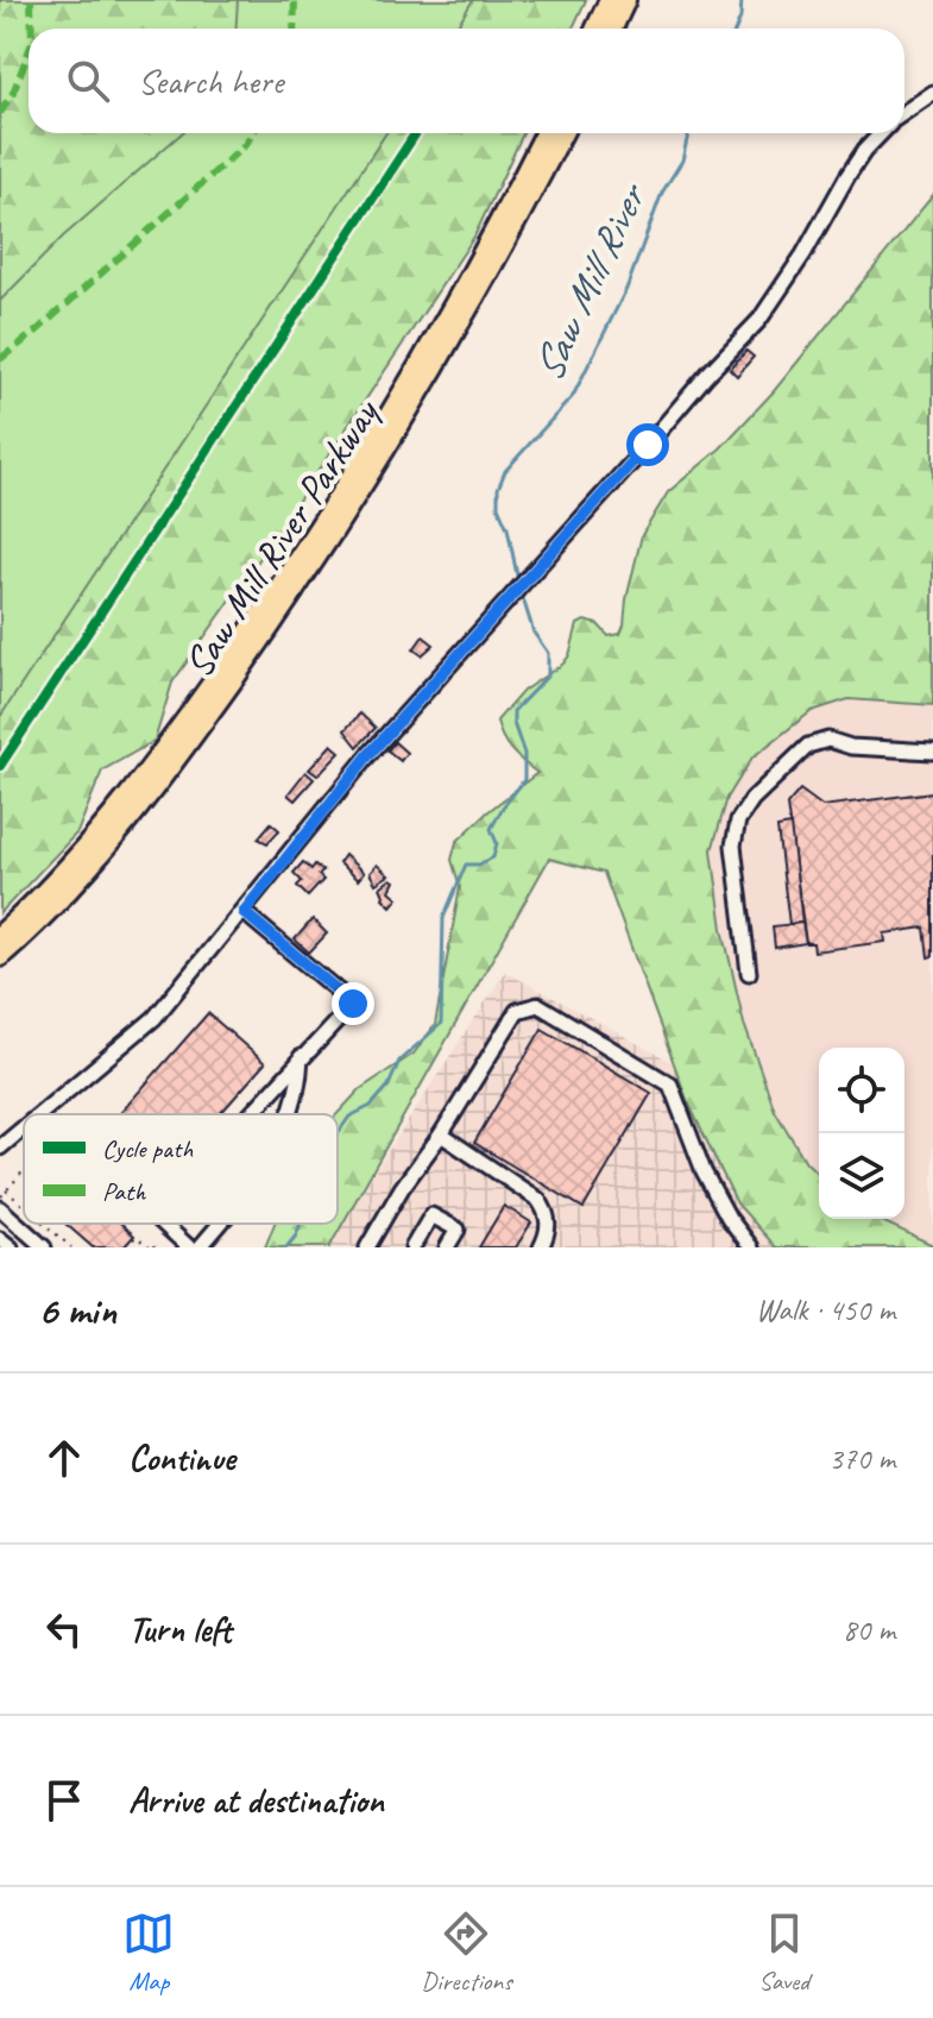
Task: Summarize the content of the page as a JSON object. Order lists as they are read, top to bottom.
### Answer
{
  "streets": {
    "highway": ["Saw Mill River Parkway"]
  },
  "water": ["Saw Mill River"],
  "legend": ["Cycle path", "Path"],
  "page": {
    "search": "Search here",
    "heading": ["6 min", "Walk · 450 m"],
    "list": [
      ["Continue", "370 m"],
      ["Turn left", "80 m"],
      "Arrive at destination"
    ],
    "nav": ["Map", "Directions", "Saved"]
  }
}
